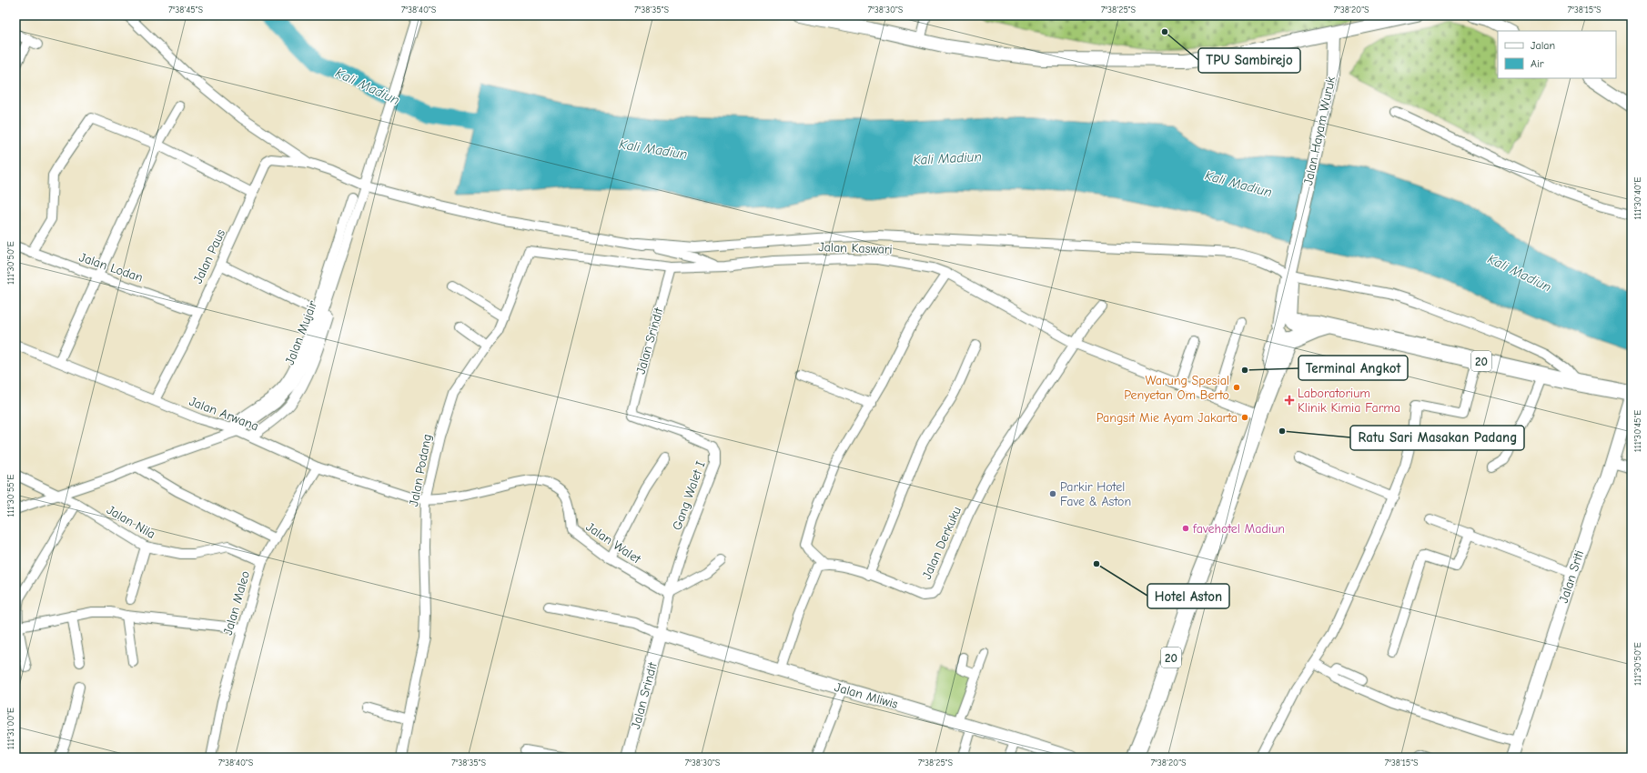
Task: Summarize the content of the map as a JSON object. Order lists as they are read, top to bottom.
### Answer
{
  "streets": {
    "highway": ["20"],
    "main road": [
      "Jalan Hayam Wuruk",
      "Jalan Srindit",
      "Jalan Sriti",
      "Jalan Mliwis"
    ],
    "street": [
      "Jalan Kaswari",
      "Jalan Paus",
      "Jalan Lodan",
      "Jalan Mujair",
      "Jalan Arwana",
      "Jalan Podang",
      "Gang Walet I",
      "Jalan Nila",
      "Jalan Walet",
      "Jalan Derkuku",
      "Jalan Maleo"
    ]
  },
  "crossings": [
    ["Jalan Hayam Wuruk", "20"],
    ["Jalan Kaswari", "Jalan Srindit"],
    ["Jalan Kaswari", "20"],
    ["Jalan Kaswari", "Jalan Podang"],
    ["Jalan Kaswari", "Jalan Derkuku"],
    ["Jalan Paus", "Jalan Lodan"],
    ["Jalan Paus", "Jalan Arwana"],
    ["Jalan Mujair", "Jalan Arwana"],
    ["Jalan Mujair", "Jalan Nila"],
    ["Jalan Srindit", "Gang Walet I"],
    ["Jalan Srindit", "Jalan Mliwis"],
    ["Jalan Arwana", "Jalan Podang"],
    ["Jalan Arwana", "Jalan Walet"],
    ["Jalan Arwana", "Jalan Maleo"],
    ["Jalan Podang", "Jalan Walet"],
    ["Gang Walet I", "Jalan Walet"],
    ["Jalan Nila", "Jalan Maleo"]
  ],
  "water": ["Kali Madiun"],
  "places": {
    "other": [
      "TPU Sambirejo",
      "Terminal Angkot",
      "Warung Spesial Penyetan Om Berto",
      "Pangsit Mie Ayam Jakarta",
      "Ratu Sari Masakan Padang",
      "Parkir Hotel Fave & Aston",
      "favehotel Madiun",
      "Hotel Aston"
    ],
    "health": ["Laboratorium Klinik Kimia Farma"]
  },
  "legend": ["Jalan", "Air"],
  "coordinates": [
    "7°38'45\"S",
    "7°38'40\"S",
    "7°38'35\"S",
    "7°38'30\"S",
    "7°38'25\"S",
    "7°38'20\"S",
    "7°38'15\"S",
    "111°30'40\"E",
    "111°30'50\"E",
    "111°30'45\"E",
    "111°30'55\"E",
    "111°31'00\"E"
  ]
}
